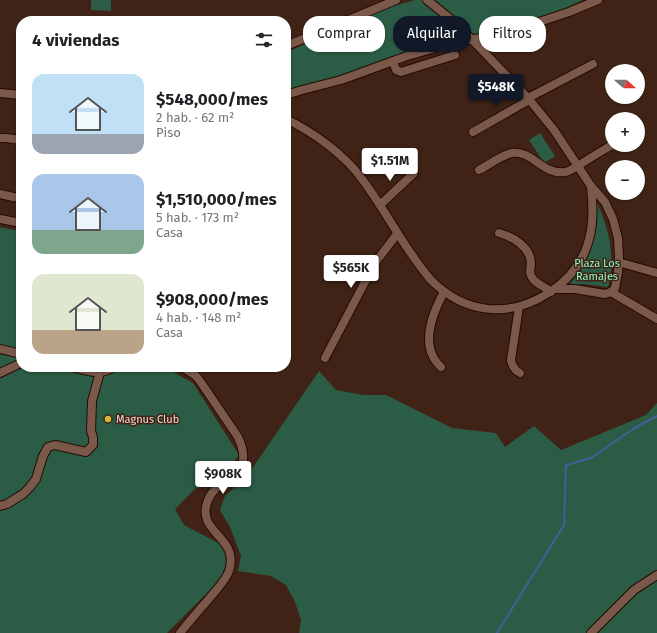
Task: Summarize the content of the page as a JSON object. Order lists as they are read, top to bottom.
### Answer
{
  "parks": ["Plaza Los Ramajes"],
  "places": ["Magnus Club"],
  "north": "right",
  "page": {
    "chip": ["Comprar", "Alquilar", "Filtros"],
    "heading": "4 viviendas",
    "map_buttons": ["+", "−"],
    "list": [
      {
        "name": "$548,000/mes",
        "note": "2 hab. · 62 m² · Piso"
      },
      {
        "name": "$1,510,000/mes",
        "note": "5 hab. · 173 m² · Casa"
      },
      {
        "name": "$908,000/mes",
        "note": "4 hab. · 148 m² · Casa"
      }
    ],
    "price": [
      "$548K",
      "$1.51M",
      "$565K",
      "$908K"
    ]
  }
}
